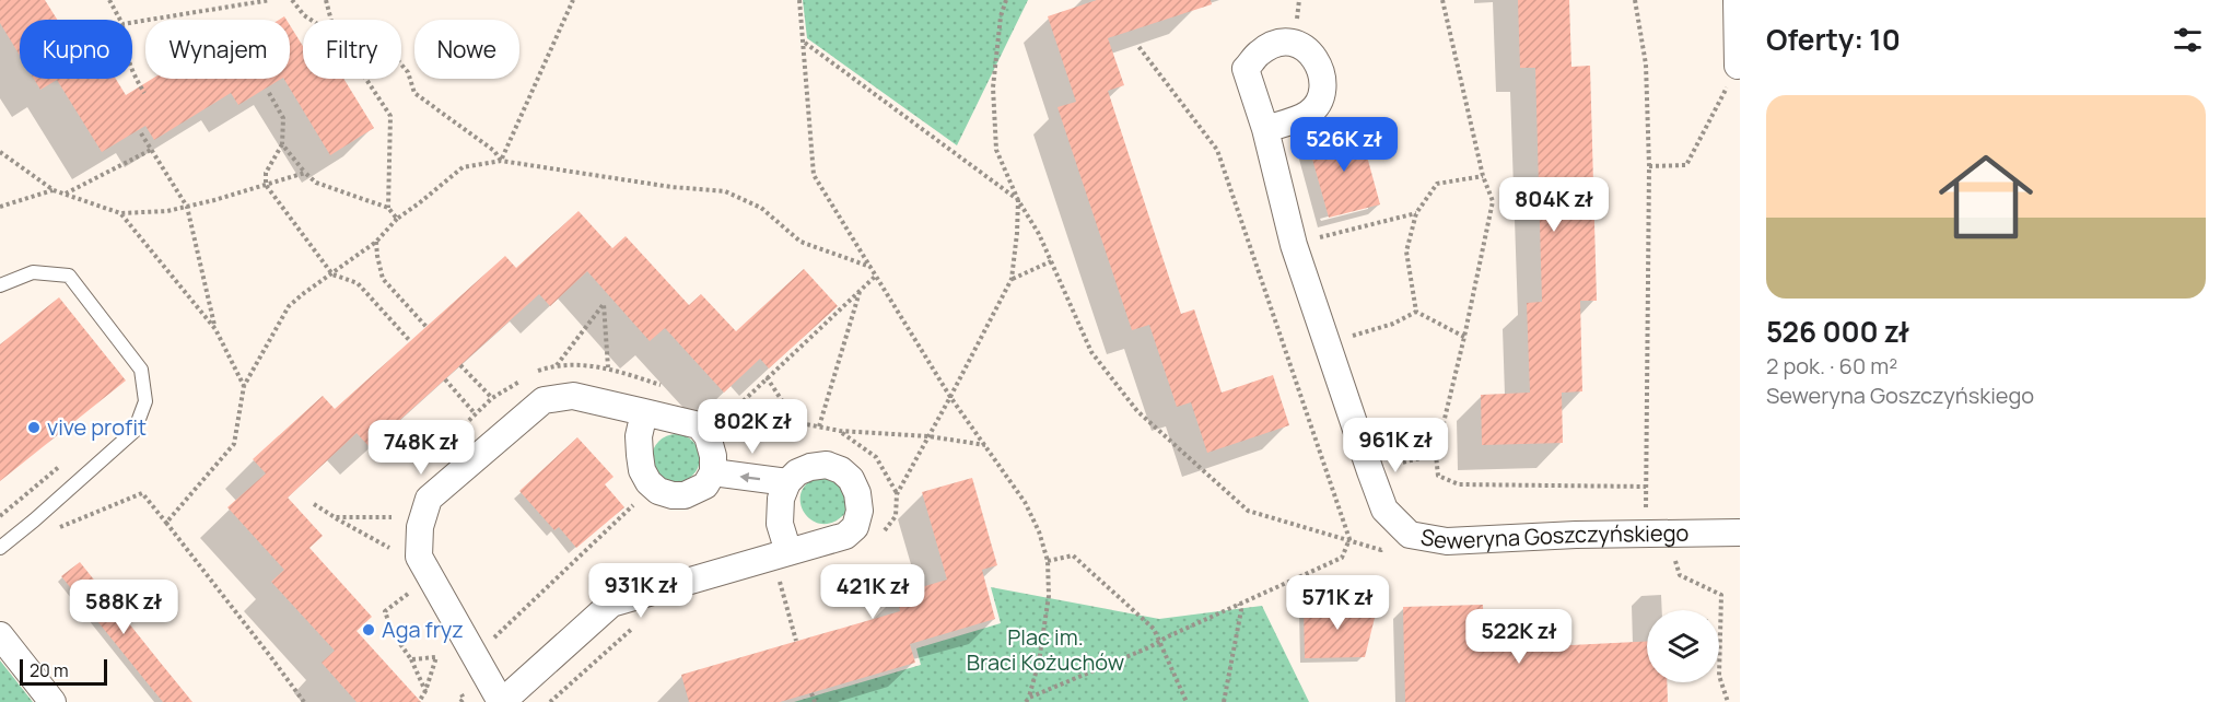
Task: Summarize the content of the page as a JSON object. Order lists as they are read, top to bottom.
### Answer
{
  "streets": {
    "street": ["Seweryna Goszczyńskiego"]
  },
  "parks": ["Plac im. Braci Kożuchów"],
  "places": ["vive profit", "Aga fryz"],
  "scale_bar": "20 m",
  "page": {
    "heading": "Oferty: 10",
    "chip": [
      "Kupno",
      "Wynajem",
      "Filtry",
      "Nowe"
    ],
    "list": [
      {
        "name": "526 000 zł",
        "note": "2 pok. · 60 m² · Seweryna Goszczyńskiego"
      }
    ],
    "price": [
      "526K zł",
      "804K zł",
      "802K zł",
      "961K zł",
      "748K zł",
      "931K zł",
      "421K zł",
      "571K zł",
      "588K zł",
      "522K zł"
    ],
    "scale": "20 m"
  }
}
